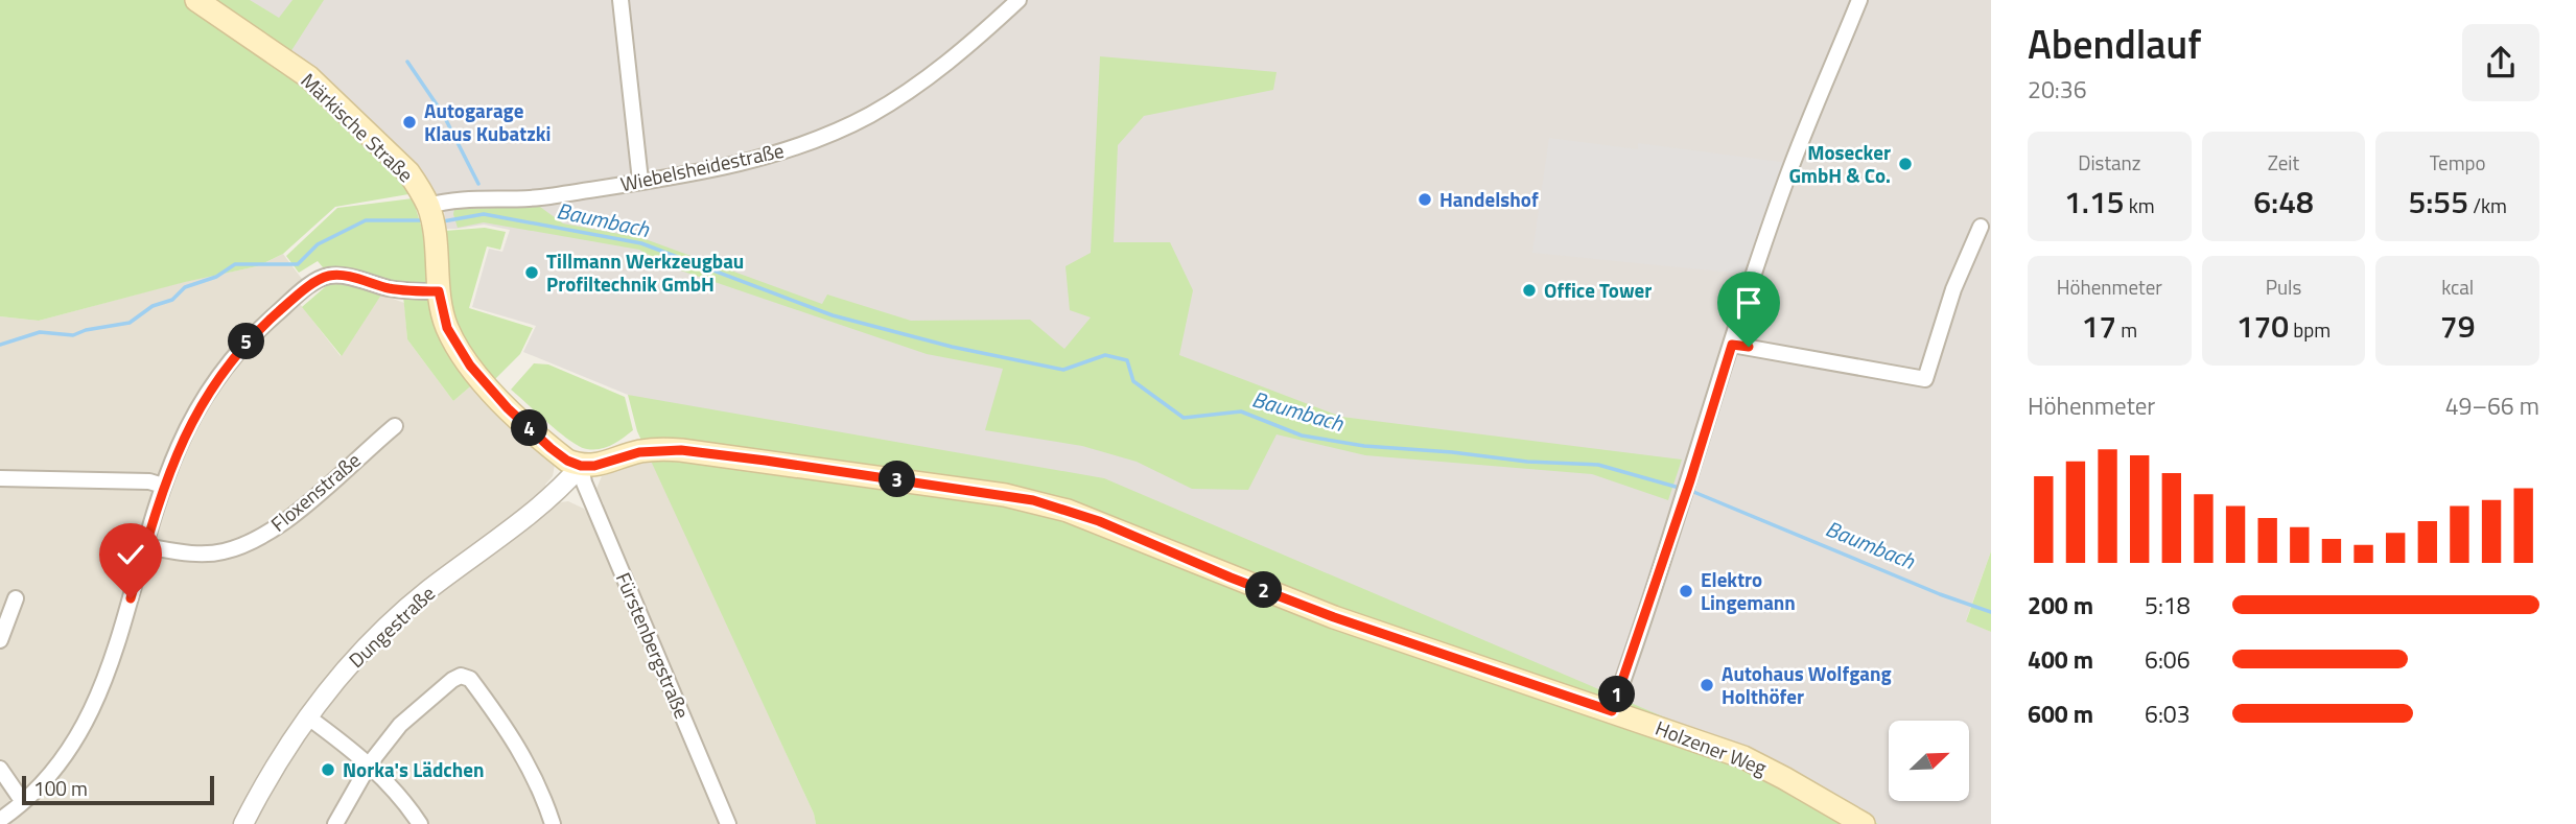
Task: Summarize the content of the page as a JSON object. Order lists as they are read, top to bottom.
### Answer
{
  "streets": {
    "main road": ["Märkische Straße", "Holzener Weg"],
    "street": [
      "Wiebelsheidestraße",
      "Floxenstraße",
      "Dungestraße",
      "Fürstenbergstraße"
    ]
  },
  "crossings": [
    ["Märkische Straße", "Wiebelsheidestraße"],
    ["Märkische Straße", "Dungestraße"],
    ["Märkische Straße", "Fürstenbergstraße"],
    ["Märkische Straße", "Holzener Weg"],
    ["Dungestraße", "Fürstenbergstraße"],
    ["Dungestraße", "Holzener Weg"],
    ["Fürstenbergstraße", "Holzener Weg"]
  ],
  "water": ["Baumbach"],
  "places": [
    "Autogarage Klaus Kubatzki",
    "Mosecker GmbH & Co.",
    "Handelshof",
    "Tillmann Werkzeugbau Profiltechnik GmbH",
    "Office Tower",
    "Elektro Lingemann",
    "Autohaus Wolfgang Holthöfer",
    "Norka's Lädchen"
  ],
  "scale_bar": "100 m",
  "north": "top right",
  "page": {
    "heading": ["Abendlauf", "20:36"],
    "stats": [
      ["Distanz", "1.15 km"],
      ["Zeit", "6:48"],
      ["Tempo", "5:55 /km"],
      ["Höhenmeter", "17 m"],
      ["Puls", "170 bpm"],
      ["kcal", "79"]
    ],
    "pins": [
      "5",
      "4",
      "3",
      "2",
      "1"
    ],
    "chart": ["Höhenmeter", "49–66 m"],
    "list": [
      {
        "name": "200 m",
        "note": "5:18"
      },
      {
        "name": "400 m",
        "note": "6:06"
      },
      {
        "name": "600 m",
        "note": "6:03"
      }
    ],
    "scale": "100 m"
  }
}
